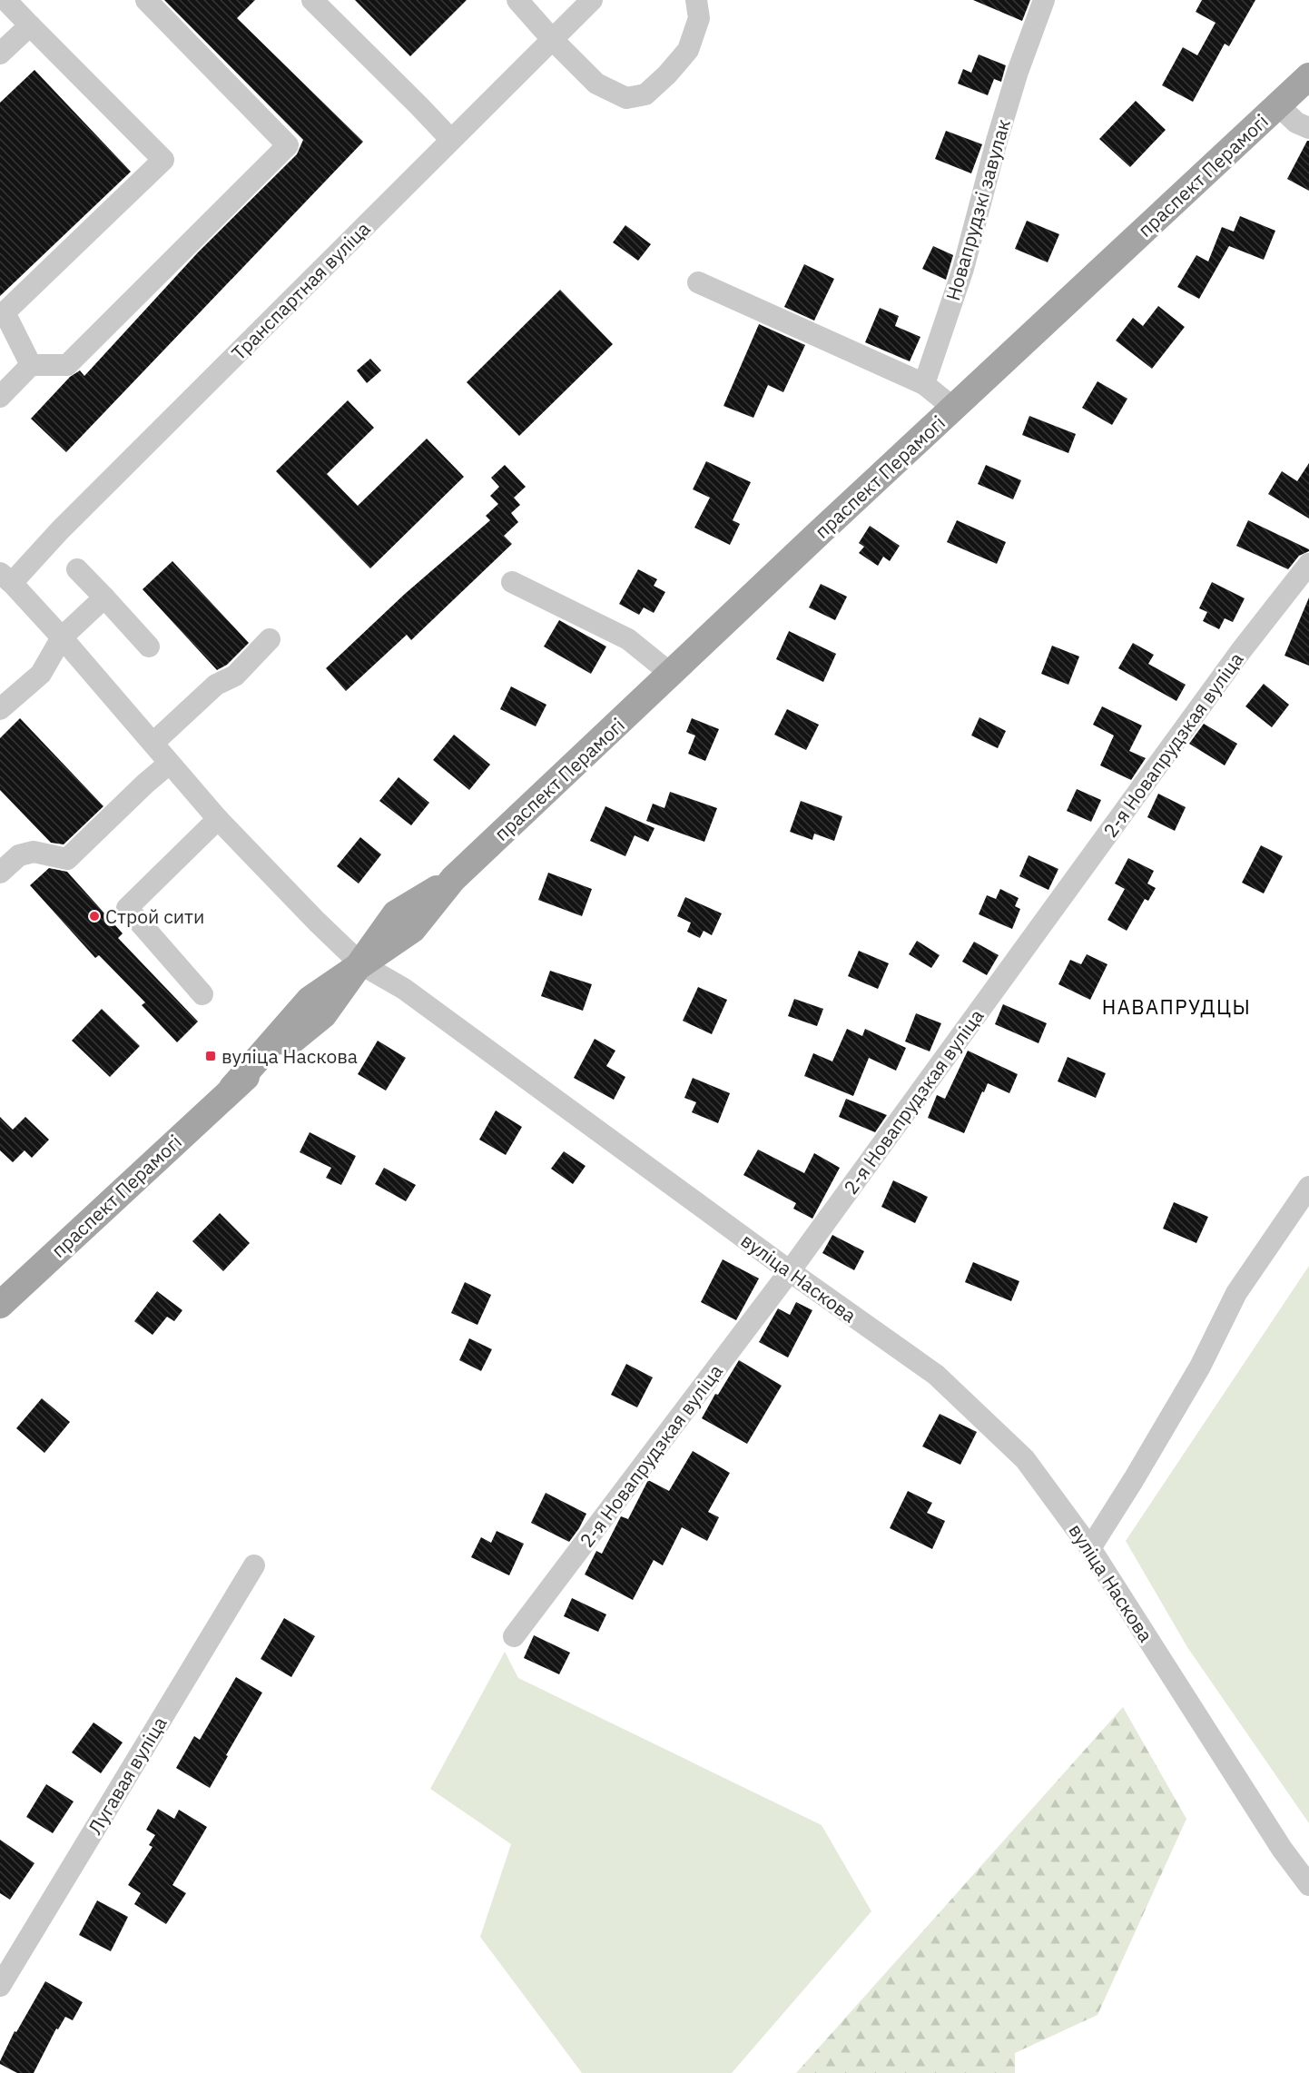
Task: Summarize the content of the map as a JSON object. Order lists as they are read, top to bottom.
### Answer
{
  "streets": {
    "main road": ["праспект Перамогі"],
    "street": [
      "Новапрудзкі завулак",
      "Транспартная вуліца",
      "2-я Новапрудзкая вуліца",
      "вуліца Наскова",
      "Лугавая вуліца"
    ]
  },
  "crossings": [
    ["праспект Перамогі", "вуліца Наскова"],
    ["Транспартная вуліца", "вуліца Наскова"],
    ["2-я Новапрудзкая вуліца", "вуліца Наскова"]
  ],
  "districts": ["НАВАПРУДЦЫ"],
  "places": {
    "other": ["Строй сити"],
    "transit": ["вуліца Наскова"]
  }
}
